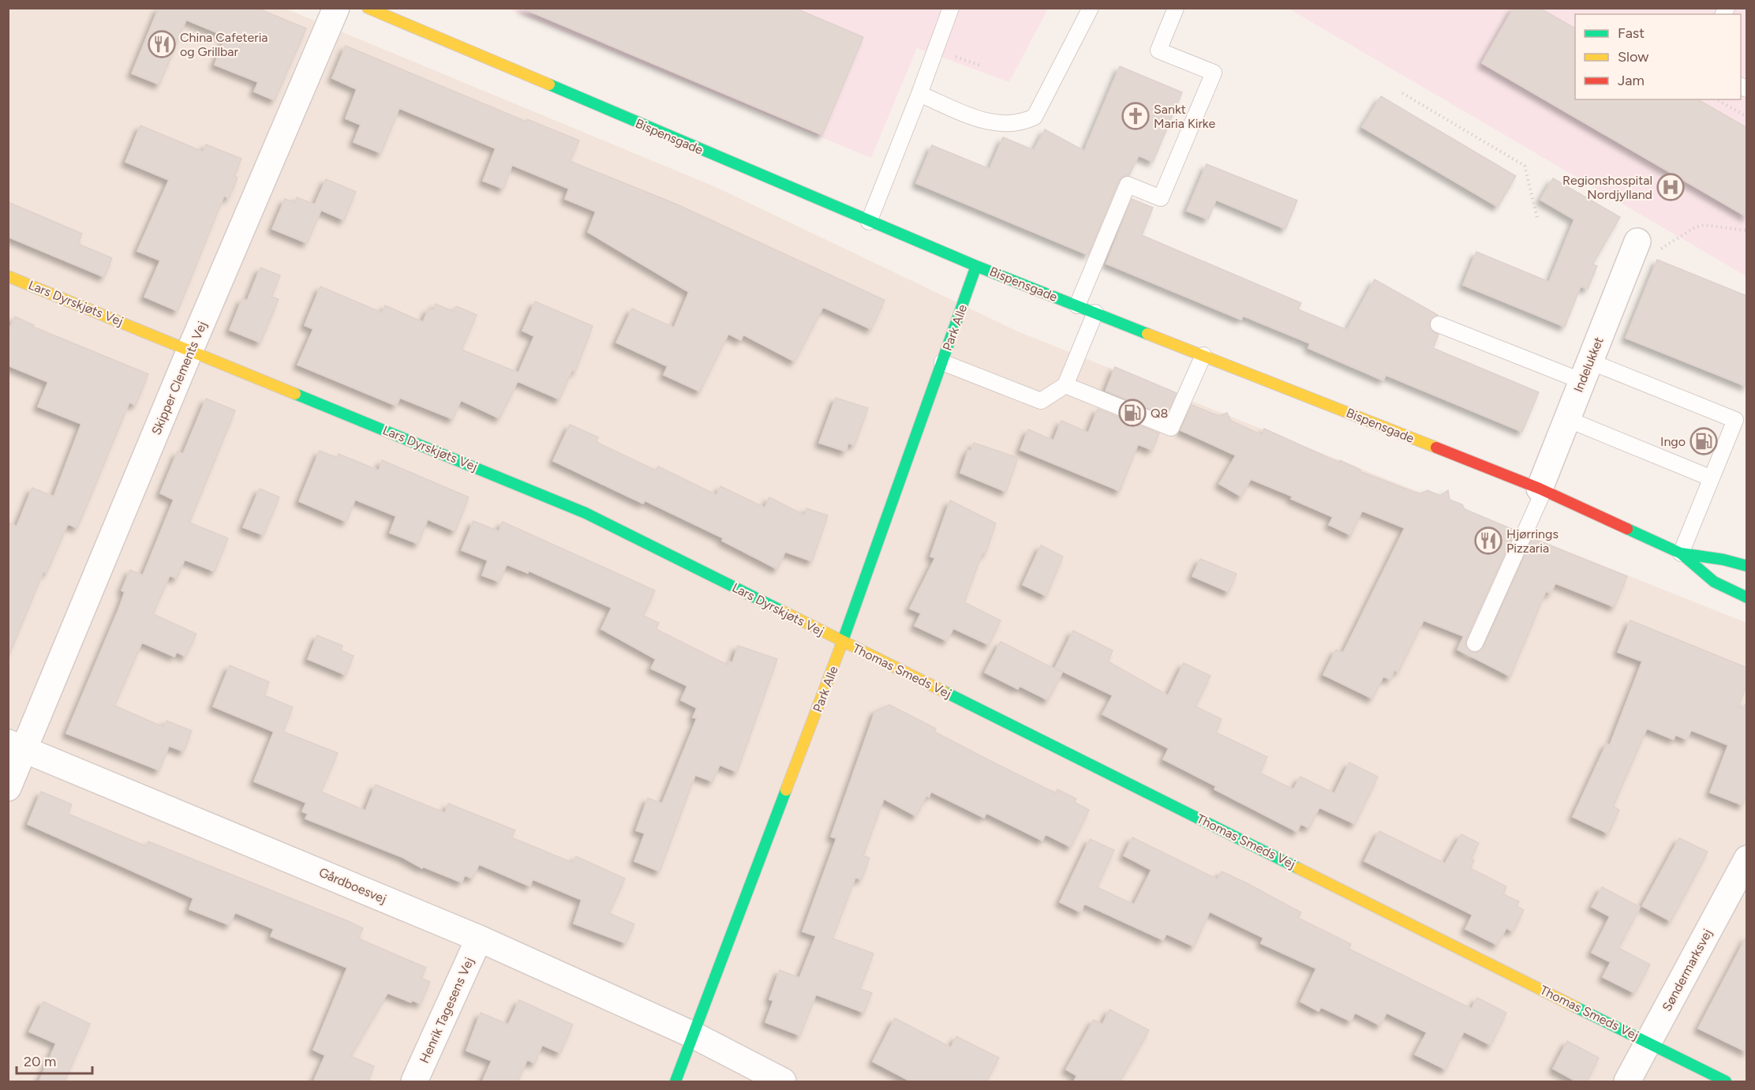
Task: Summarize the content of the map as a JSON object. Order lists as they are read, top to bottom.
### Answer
{
  "streets": {
    "street": [
      "Bispensgade",
      "Lars Dyrskjøts Vej",
      "Park Alle",
      "Indelukket",
      "Skipper Clements Vej",
      "Thomas Smeds Vej",
      "Gårdboesvej",
      "Søndermarksvej",
      "Henrik Tagesens Vej"
    ]
  },
  "crossings": [
    ["Bispensgade", "Park Alle"],
    ["Bispensgade", "Indelukket"],
    ["Lars Dyrskjøts Vej", "Park Alle"],
    ["Lars Dyrskjøts Vej", "Skipper Clements Vej"],
    ["Lars Dyrskjøts Vej", "Thomas Smeds Vej"],
    ["Park Alle", "Thomas Smeds Vej"],
    ["Park Alle", "Gårdboesvej"],
    ["Skipper Clements Vej", "Gårdboesvej"],
    ["Thomas Smeds Vej", "Søndermarksvej"],
    ["Gårdboesvej", "Henrik Tagesens Vej"]
  ],
  "places": {
    "restaurant": ["China Cafeteria og Grillbar", "Hjørrings Pizzaria"],
    "church": ["Sankt Maria Kirke"],
    "hospital": ["Regionshospital Nordjylland"],
    "fuel station": ["Q8", "Ingo"]
  },
  "legend": ["Fast", "Slow", "Jam"],
  "scale_bar": "20 m"
}
